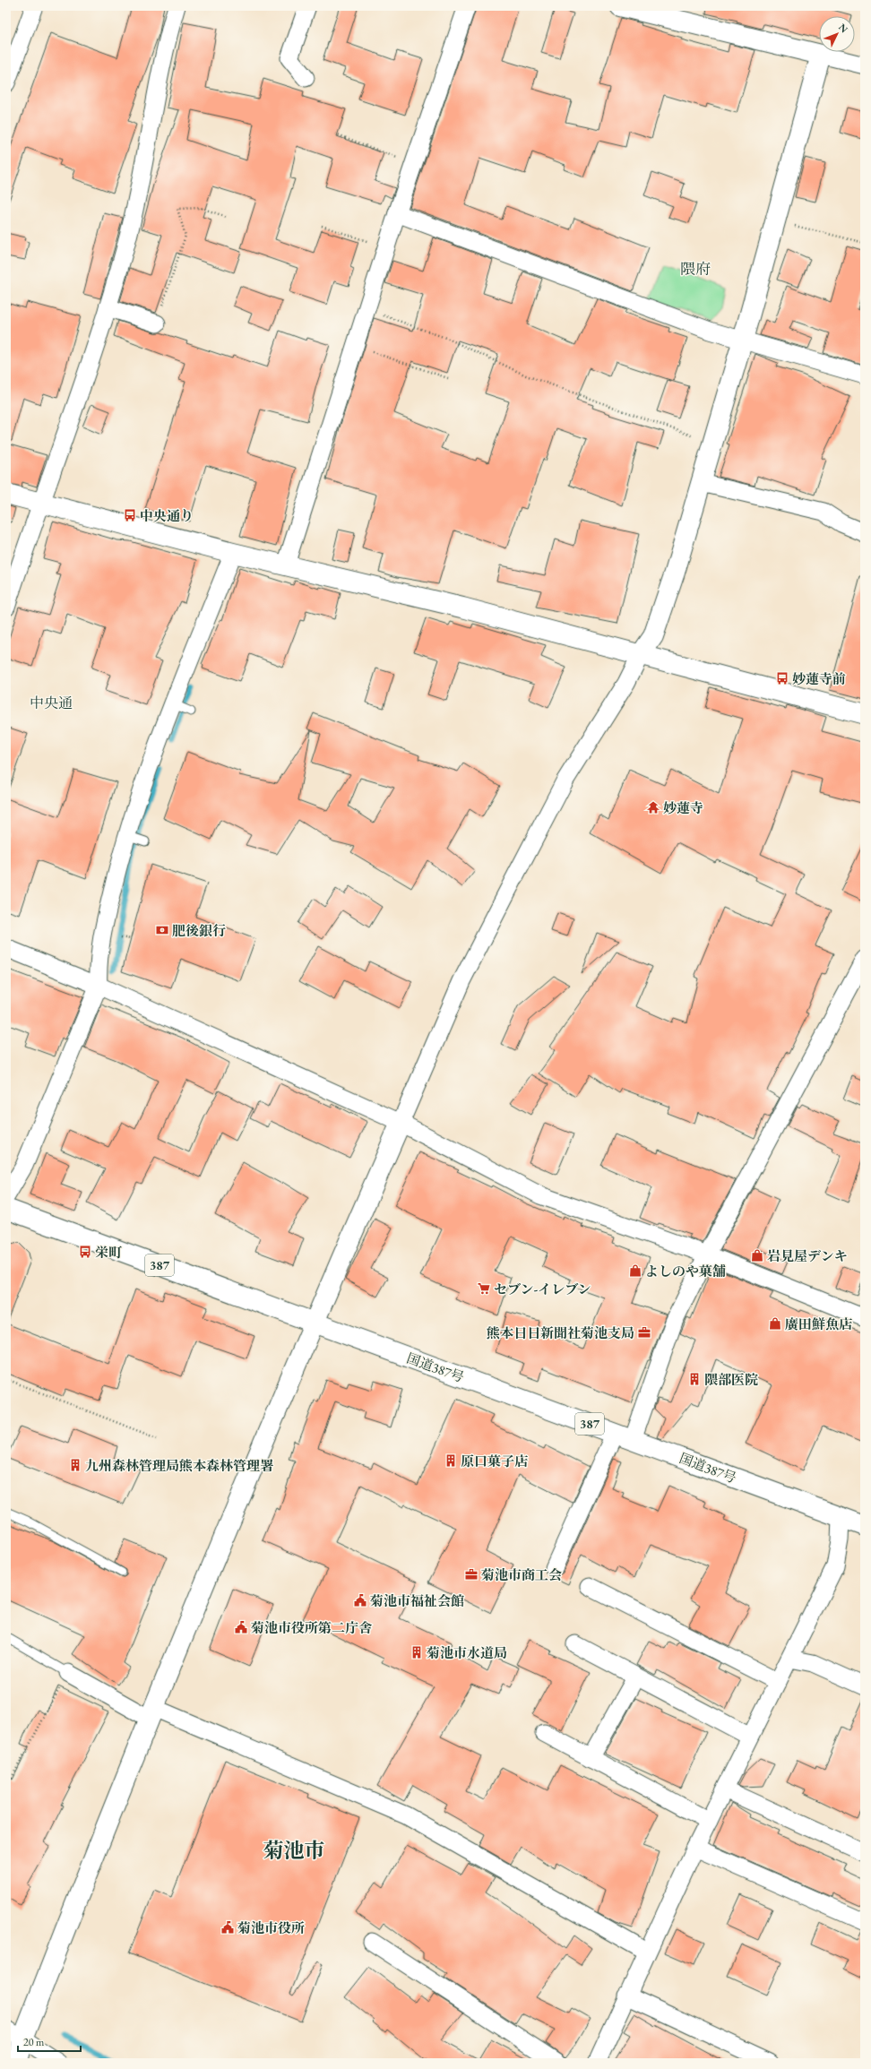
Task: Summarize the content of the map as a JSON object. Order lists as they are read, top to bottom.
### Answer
{
  "streets": {
    "main road": ["387", "国道387号"]
  },
  "districts": ["隈府", "中央通", "菊池市"],
  "places": {
    "bus stop": ["中央通り", "妙蓮寺前", "栄町"],
    "temple": ["妙蓮寺"],
    "bank": ["肥後銀行"],
    "shop": ["岩見屋デンキ", "よしのや菓舗", "廣田鮮魚店"],
    "supermarket": ["セブン-イレブン"],
    "office": ["熊本日日新聞社菊池支局", "菊池市商工会"],
    "building": [
      "隈部医院",
      "原口菓子店",
      "九州森林管理局熊本森林管理署",
      "菊池市水道局"
    ],
    "public building": ["菊池市福祉会館", "菊池市役所第二庁舎", "菊池市役所"]
  },
  "scale_bar": "20 m",
  "north": "top right"
}
